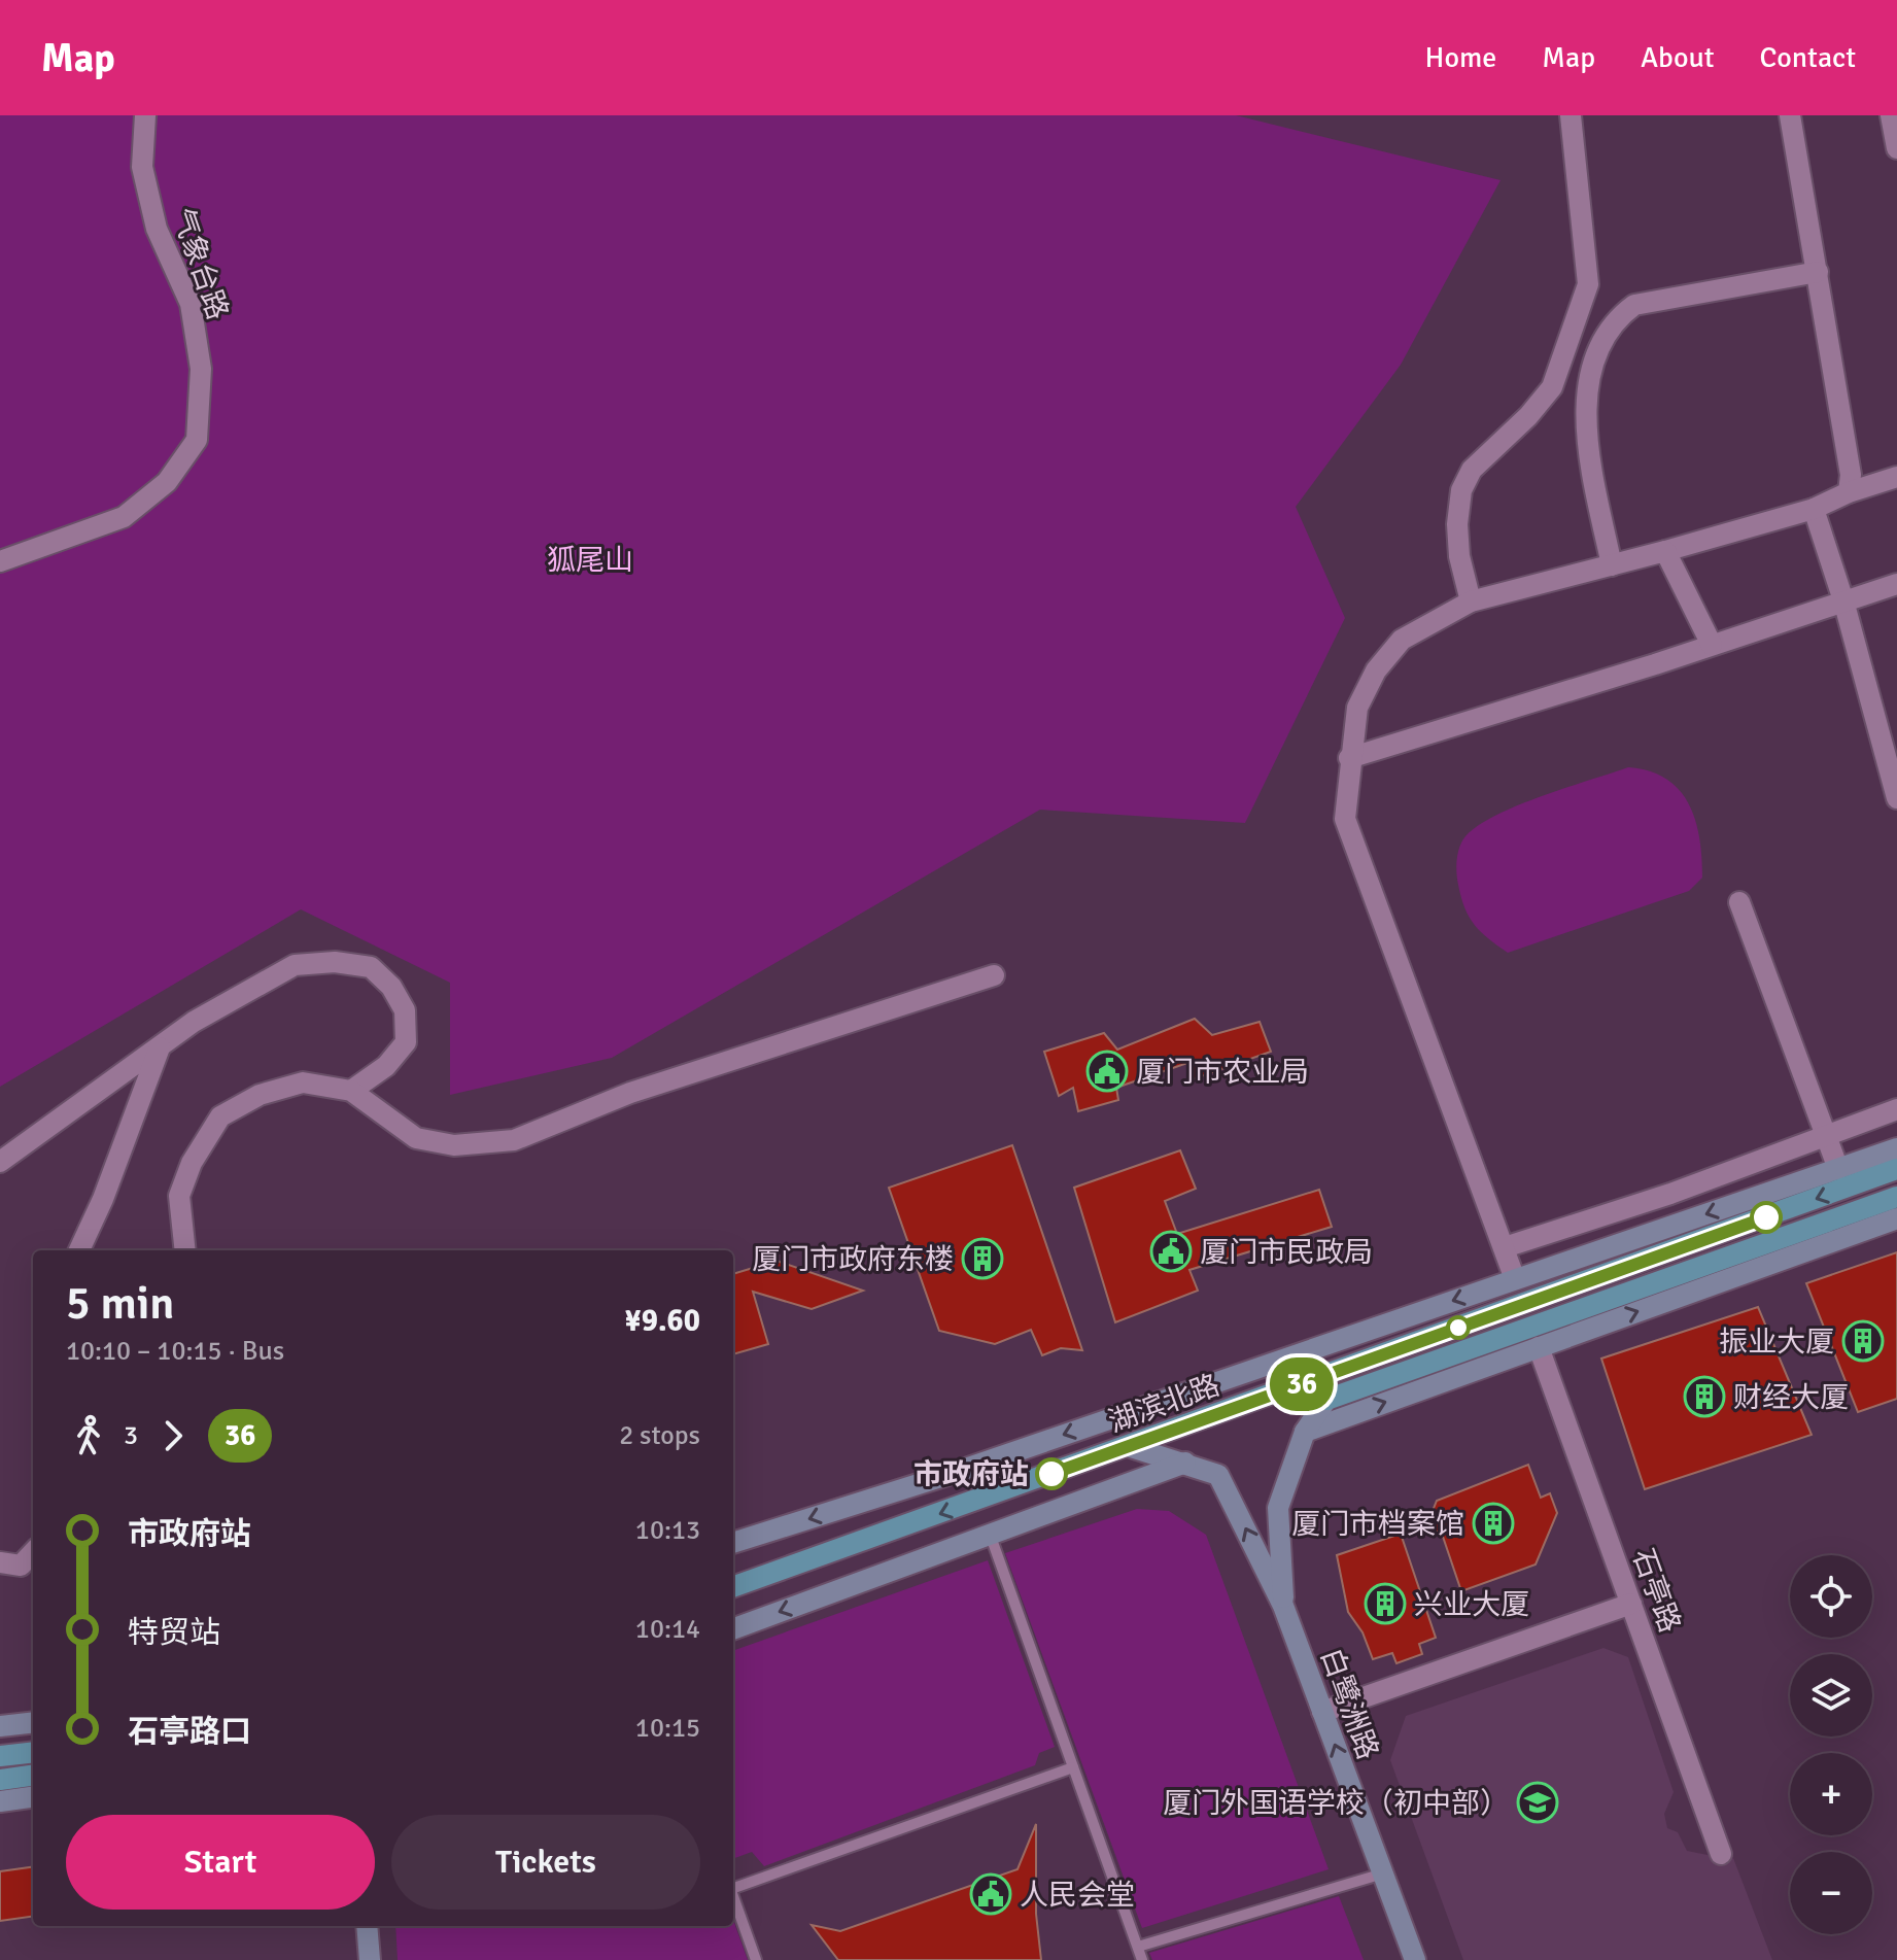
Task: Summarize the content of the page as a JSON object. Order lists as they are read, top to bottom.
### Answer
{
  "streets": {
    "main road": ["湖滨北路"],
    "street": ["气象台路", "石亭路", "白鹭洲路"]
  },
  "crossings": [
    ["湖滨北路", "白鹭洲路"]
  ],
  "one_way": ["白鹭洲路"],
  "parks": ["狐尾山"],
  "places": {
    "public building": ["厦门市农业局", "厦门市民政局", "人民会堂"],
    "building": [
      "厦门市政府东楼",
      "振业大厦",
      "财经大厦",
      "厦门市档案馆",
      "兴业大厦"
    ],
    "other": ["市政府站"],
    "school or university": ["厦门外国语学校（初中部）"]
  },
  "lines": ["bus line 36"],
  "page": {
    "header": "Map",
    "nav": [
      "Home",
      "Map",
      "About",
      "Contact"
    ],
    "on_map": "36",
    "heading": ["5 min", "10:10 – 10:15 · Bus", "¥9.60"],
    "legs": ["3", "36", "2 stops"],
    "list": [
      {
        "name": "市政府站",
        "value": "10:13"
      },
      {
        "name": "特贸站",
        "value": "10:14"
      },
      {
        "name": "石亭路口",
        "value": "10:15"
      }
    ],
    "map_buttons": ["+", "−"],
    "buttons": ["Start", "Tickets"]
  }
}
